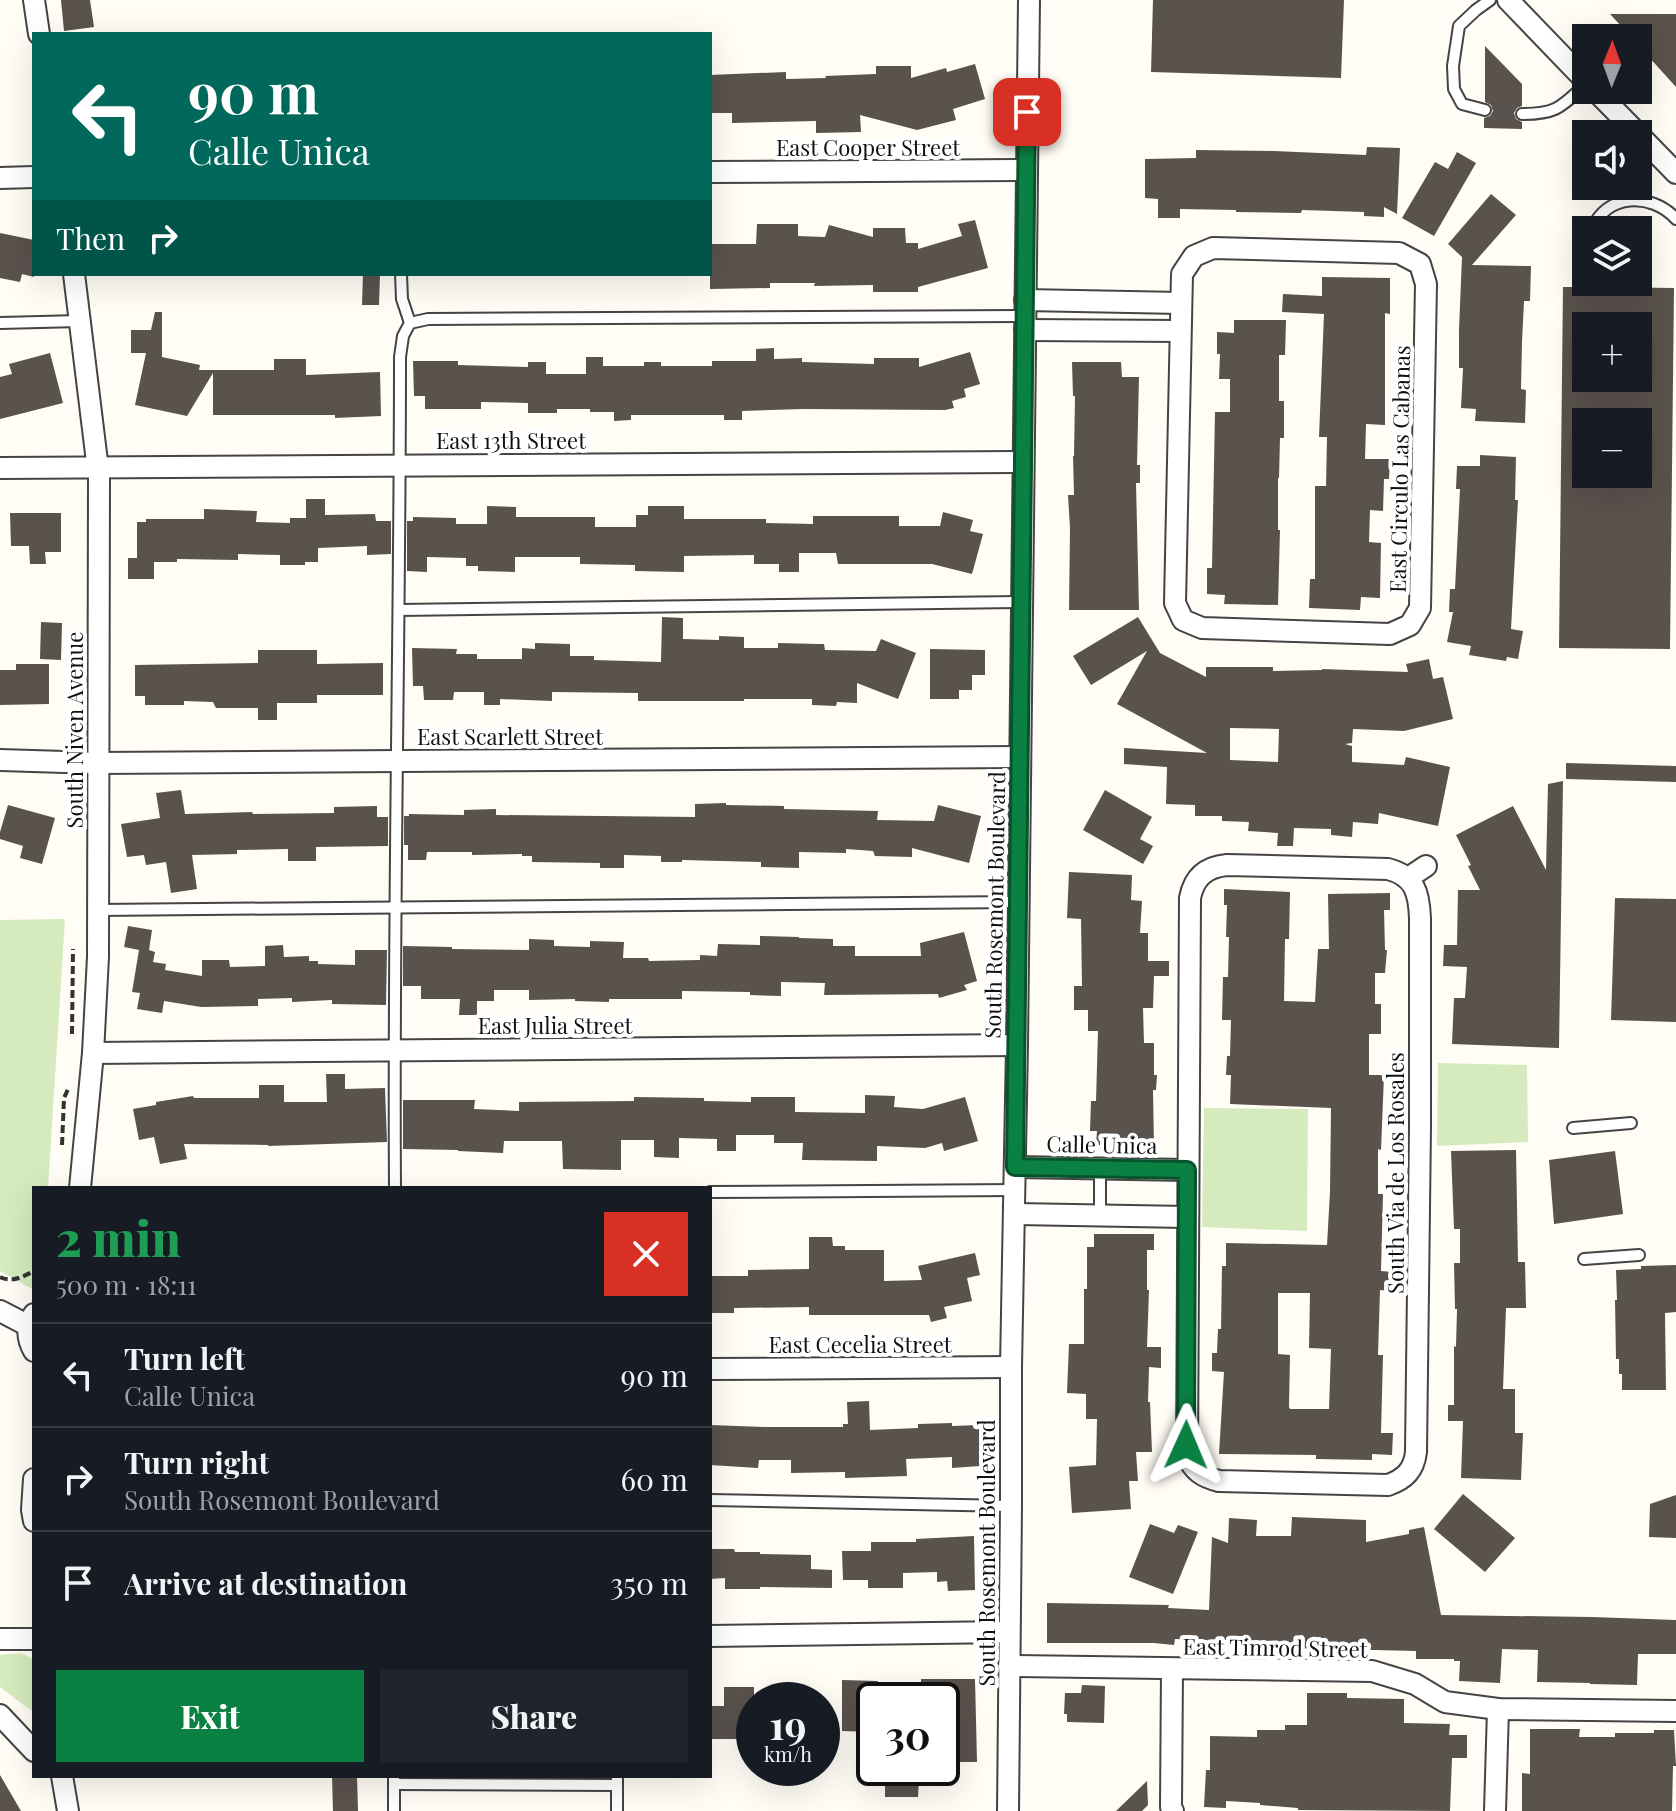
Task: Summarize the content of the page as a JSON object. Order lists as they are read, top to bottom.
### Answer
{
  "streets": {
    "street": [
      "East Cooper Street",
      "East 13th Street",
      "East Circulo Las Cabanas",
      "South Niven Avenue",
      "East Scarlett Street",
      "South Rosemont Boulevard",
      "East Julia Street",
      "Calle Unica",
      "South Via de Los Rosales",
      "East Cecelia Street",
      "East Timrod Street"
    ]
  },
  "crossings": [
    ["East Cooper Street", "South Rosemont Boulevard"],
    ["East 13th Street", "South Niven Avenue"],
    ["East 13th Street", "South Rosemont Boulevard"],
    ["South Niven Avenue", "East Scarlett Street"],
    ["South Niven Avenue", "East Julia Street"],
    ["East Scarlett Street", "South Rosemont Boulevard"],
    ["South Rosemont Boulevard", "East Julia Street"],
    ["South Rosemont Boulevard", "Calle Unica"],
    ["South Rosemont Boulevard", "East Cecelia Street"],
    ["South Rosemont Boulevard", "East Timrod Street"]
  ],
  "north": "top",
  "page": {
    "map_buttons": ["+", "−"],
    "turn": ["90 m", "Calle Unica"],
    "then": "Then",
    "heading": ["2 min", "500 m · 18:11"],
    "list": [
      {
        "name": "Turn left",
        "note": "Calle Unica",
        "value": "90 m"
      },
      {
        "name": "Turn right",
        "note": "South Rosemont Boulevard",
        "value": "60 m"
      },
      {
        "name": "Arrive at destination",
        "value": "350 m"
      }
    ],
    "buttons": ["Exit", "Share"],
    "speed": "19 km/h",
    "limit": "30"
  }
}
